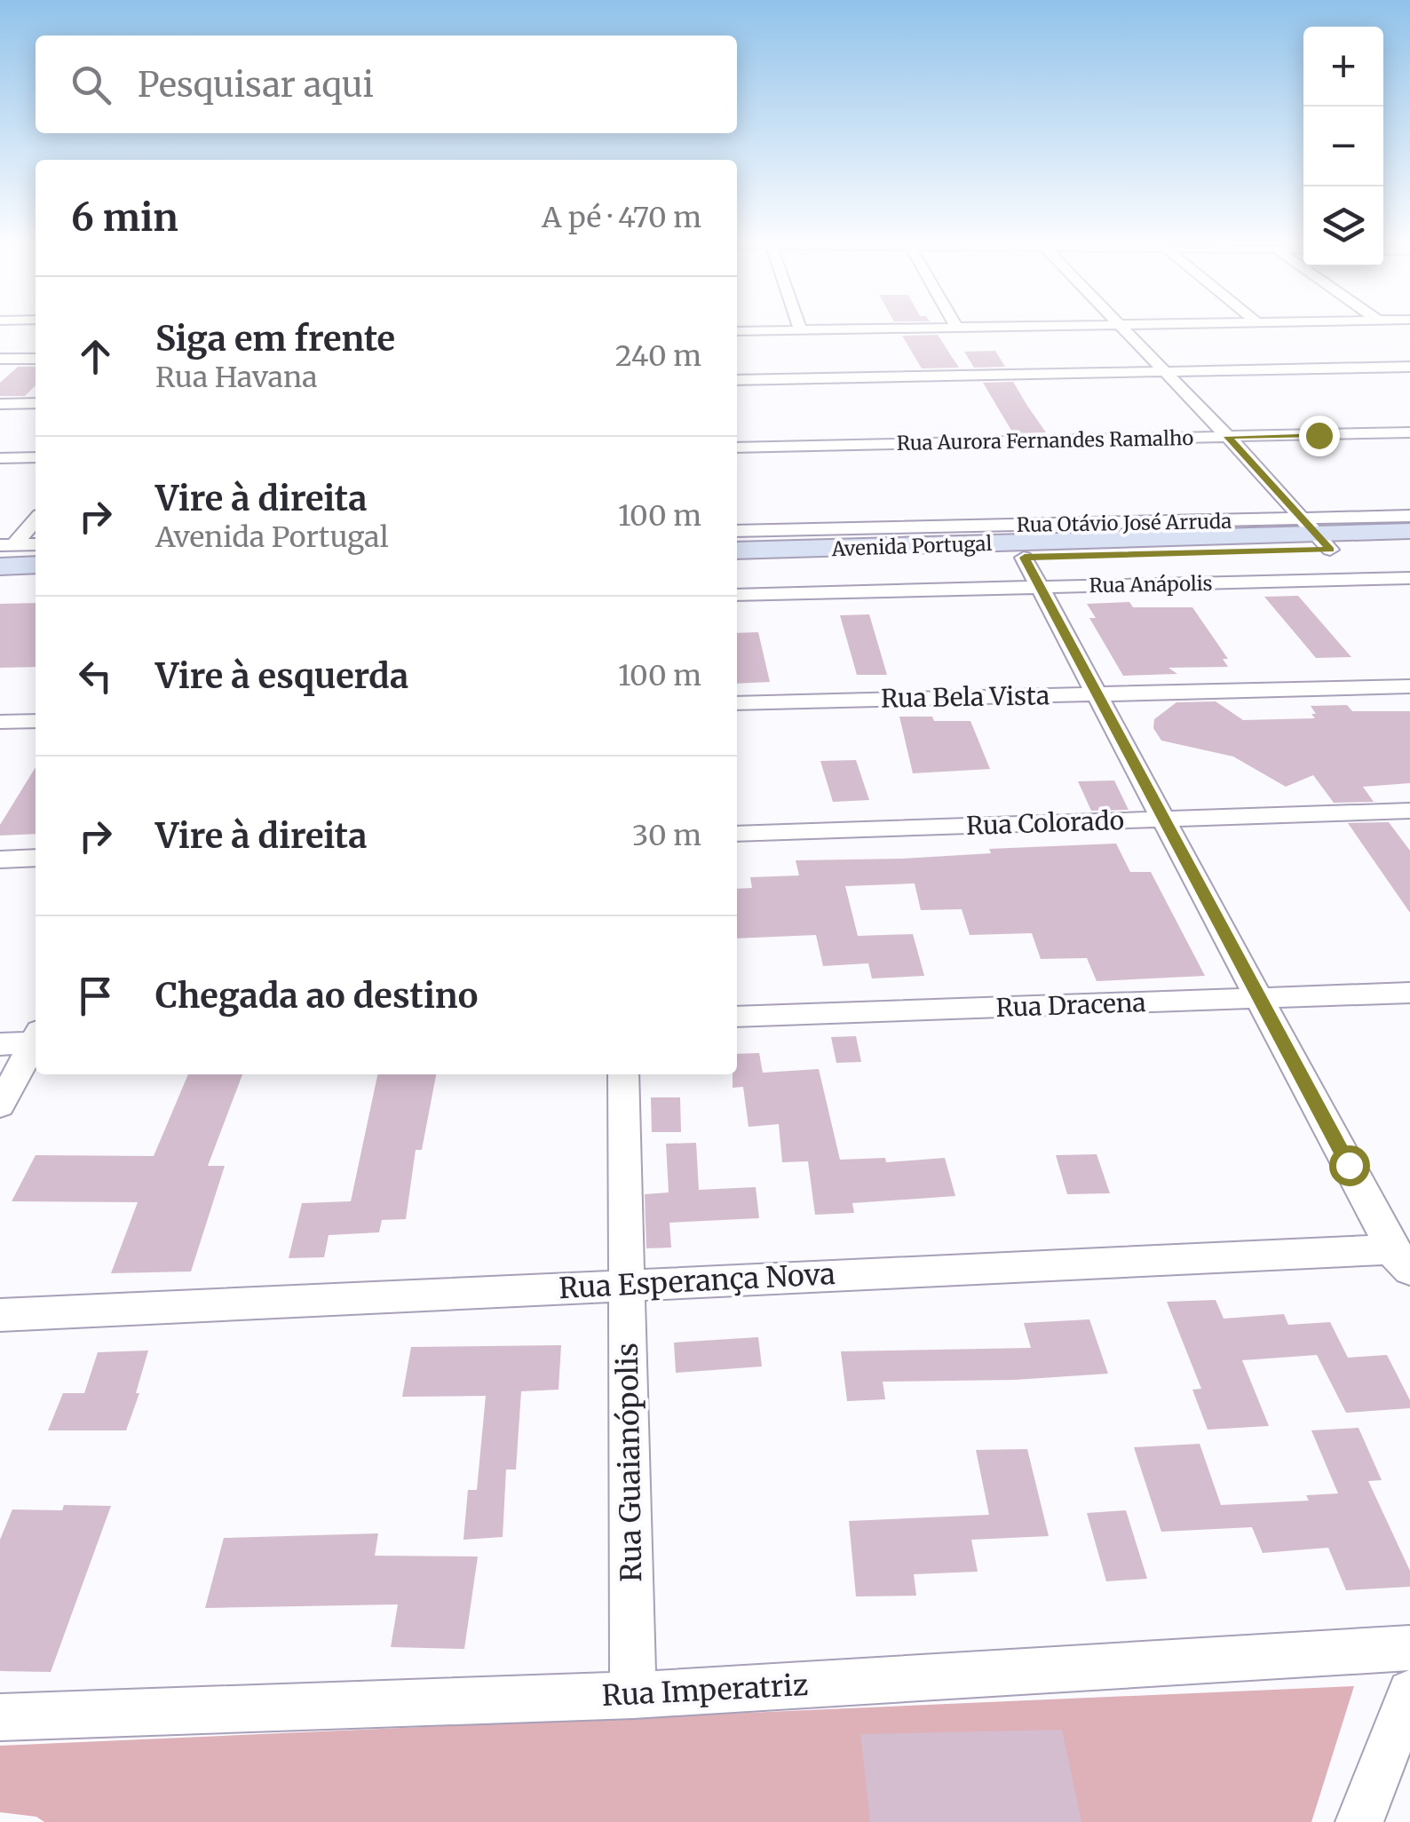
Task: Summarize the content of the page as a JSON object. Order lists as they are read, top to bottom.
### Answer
{
  "streets": {
    "main road": ["Avenida Portugal"],
    "street": [
      "Rua Aurora Fernandes Ramalho",
      "Rua Otávio José Arruda",
      "Rua Anápolis",
      "Rua Bela Vista",
      "Rua Colorado",
      "Rua Dracena",
      "Rua Esperança Nova",
      "Rua Guaianópolis",
      "Rua Imperatriz"
    ]
  },
  "crossings": [
    ["Rua Otávio José Arruda", "Avenida Portugal"],
    ["Rua Esperança Nova", "Rua Guaianópolis"],
    ["Rua Guaianópolis", "Rua Imperatriz"]
  ],
  "page": {
    "map_buttons": ["+", "−"],
    "search": "Pesquisar aqui",
    "heading": ["6 min", "A pé · 470 m"],
    "list": [
      ["Siga em frente", "Rua Havana", "240 m"],
      ["Vire à direita", "Avenida Portugal", "100 m"],
      ["Vire à esquerda", "100 m"],
      ["Vire à direita", "30 m"],
      "Chegada ao destino"
    ]
  }
}
